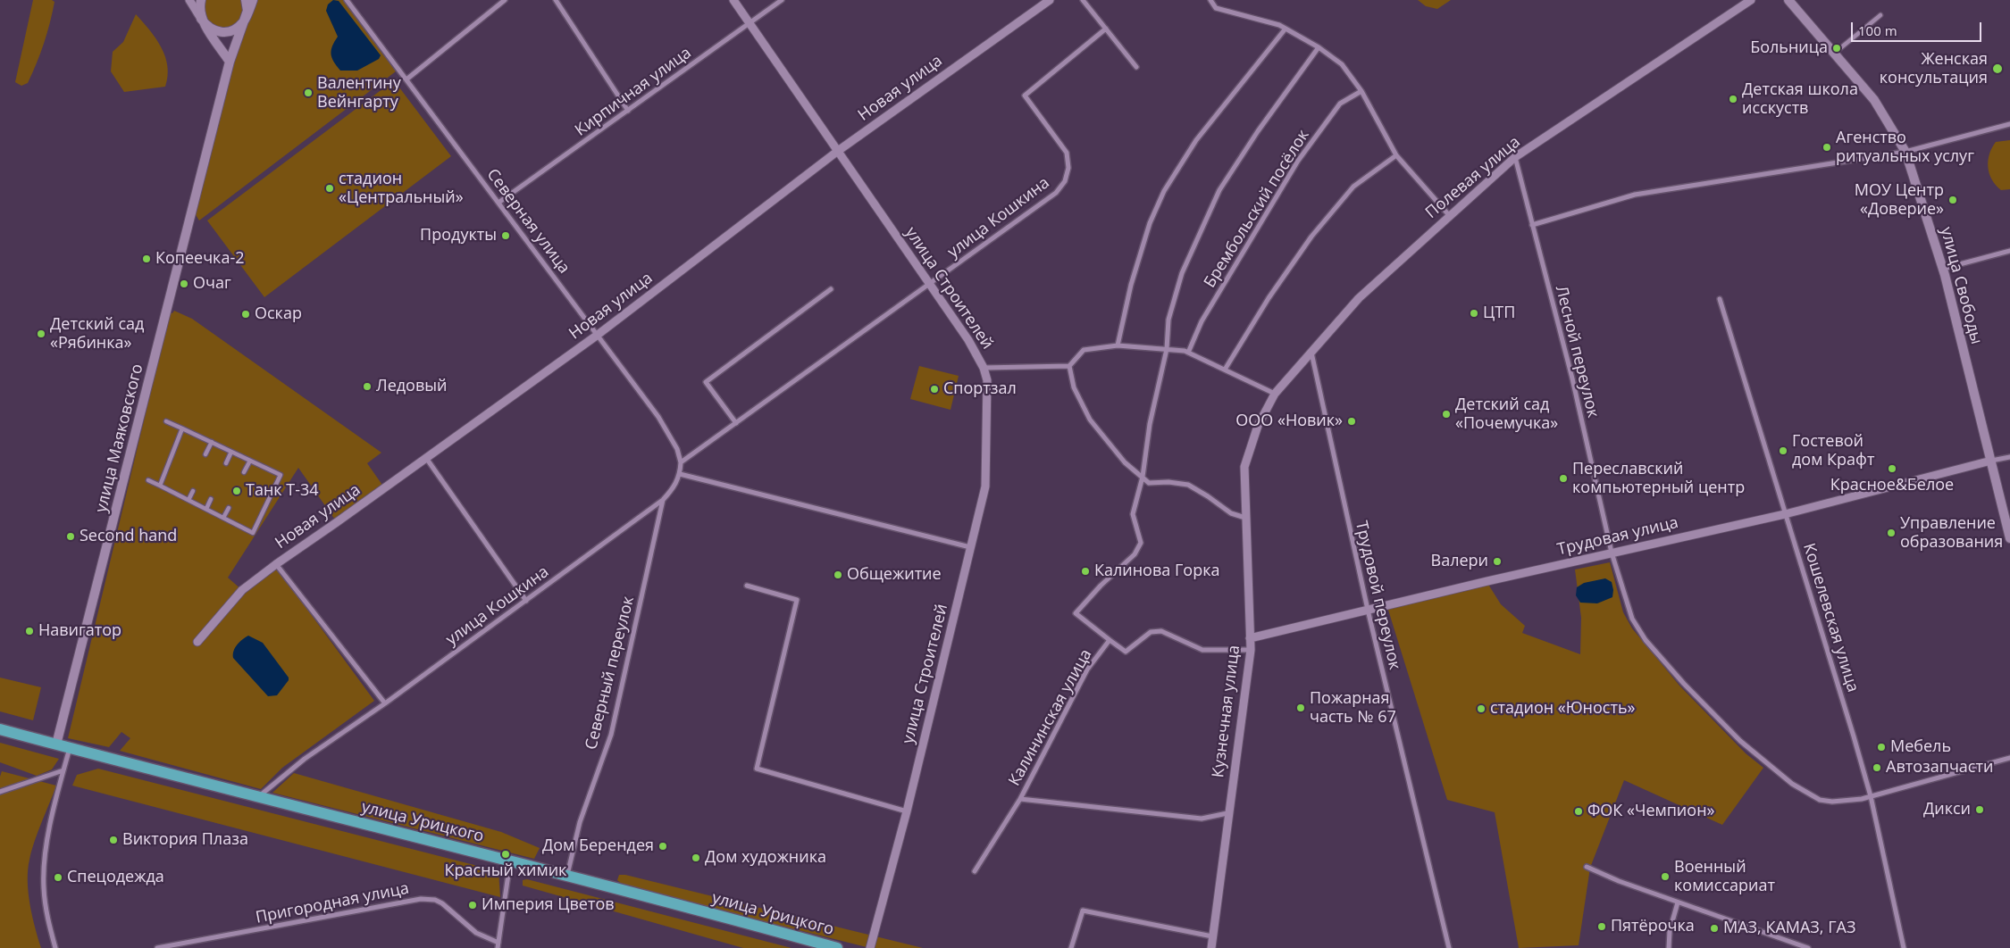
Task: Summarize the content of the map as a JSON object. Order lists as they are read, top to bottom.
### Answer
{
  "streets": {
    "main road": ["улица Свободы", "улица Маяковского", "улица Урицкого"],
    "street": [
      "Новая улица",
      "Кирпичная улица",
      "Полевая улица",
      "Брембольский посёлок",
      "улица Кошкина",
      "Северная улица",
      "улица Строителей",
      "Лесной переулок",
      "Трудовая улица",
      "Трудовой переулок",
      "Кошелевская улица",
      "Северный переулок",
      "Кузнечная улица",
      "Калининская улица",
      "Пригородная улица"
    ]
  },
  "crossings": [
    ["Новая улица", "Северная улица"],
    ["Новая улица", "улица Строителей"],
    ["Кирпичная улица", "Северная улица"],
    ["Кирпичная улица", "улица Строителей"],
    ["Полевая улица", "Лесной переулок"],
    ["Полевая улица", "Трудовой переулок"],
    ["Полевая улица", "Кузнечная улица"],
    ["улица Кошкина", "Северная улица"],
    ["улица Кошкина", "улица Строителей"],
    ["улица Кошкина", "Северный переулок"],
    ["улица Кошкина", "улица Урицкого"],
    ["улица Свободы", "Трудовая улица"],
    ["Лесной переулок", "Трудовая улица"],
    ["Лесной переулок", "Кошелевская улица"],
    ["улица Маяковского", "улица Урицкого"],
    ["Трудовая улица", "Трудовой переулок"],
    ["Трудовая улица", "Кошелевская улица"],
    ["Трудовая улица", "Кузнечная улица"],
    ["Северный переулок", "улица Урицкого"],
    ["Кузнечная улица", "Калининская улица"]
  ],
  "places": [
    "Больница",
    "Женская консультация",
    "Валентину Вейнгарту",
    "Детская школа исскуств",
    "Агенство ритуальных услуг",
    "стадион «Центральный»",
    "МОУ Центр «Доверие»",
    "Продукты",
    "Копеечка-2",
    "Очаг",
    "ЦТП",
    "Оскар",
    "Детский сад «Рябинка»",
    "Ледовый",
    "Спортзал",
    "Детский сад «Почемучка»",
    "ООО «Новик»",
    "Гостевой дом Крафт",
    "Красное&Белое",
    "Переславский компьютерный центр",
    "Танк Т-34",
    "Управление образования",
    "Second hand",
    "Валери",
    "Калинова Горка",
    "Общежитие",
    "Навигатор",
    "Пожарная часть № 67",
    "стадион «Юность»",
    "Мебель",
    "Автозапчасти",
    "Дикси",
    "ФОК «Чемпион»",
    "Виктория Плаза",
    "Дом Берендея",
    "Красный химик",
    "Дом художника",
    "Военный комиссариат",
    "Спецодежда",
    "Империя Цветов",
    "Пятёрочка",
    "МАЗ, КАМАЗ, ГАЗ"
  ],
  "scale_bar": "100 m"
}
